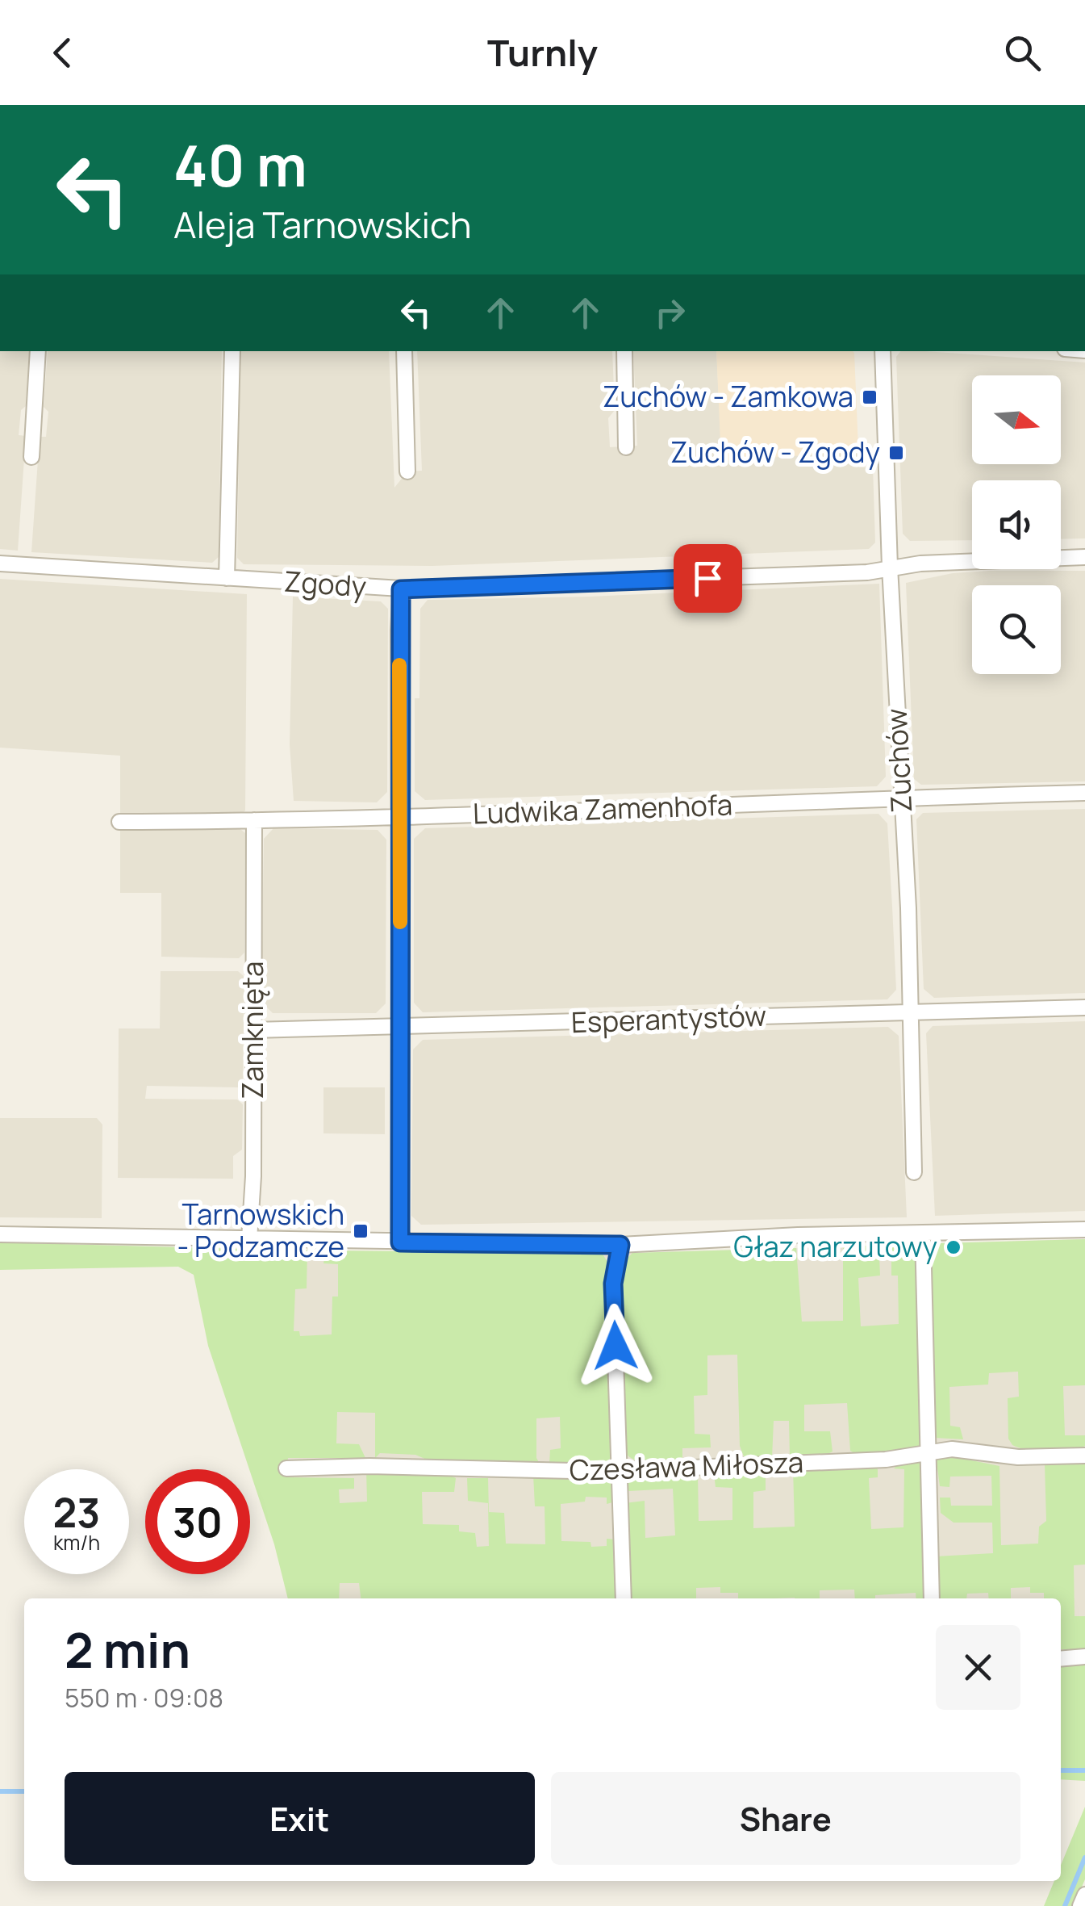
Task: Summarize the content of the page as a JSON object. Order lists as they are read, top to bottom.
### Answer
{
  "streets": {
    "street": [
      "Zgody",
      "Zuchów",
      "Ludwika Zamenhofa",
      "Esperantystów",
      "Zamknięta",
      "Czesława Miłosza"
    ]
  },
  "crossings": [
    ["Zgody", "Zuchów"],
    ["Zuchów", "Ludwika Zamenhofa"],
    ["Zuchów", "Esperantystów"],
    ["Ludwika Zamenhofa", "Zamknięta"],
    ["Esperantystów", "Zamknięta"]
  ],
  "places": {
    "transit": ["Zuchów - Zamkowa", "Zuchów - Zgody", "Tarnowskich - Podzamcze"],
    "other": ["Głaz narzutowy"]
  },
  "north": "right",
  "page": {
    "header": "Turnly",
    "turn": ["40 m", "Aleja Tarnowskich"],
    "speed": "23 km/h",
    "limit": "30",
    "heading": ["2 min", "550 m · 09:08"],
    "buttons": ["Exit", "Share"]
  }
}
